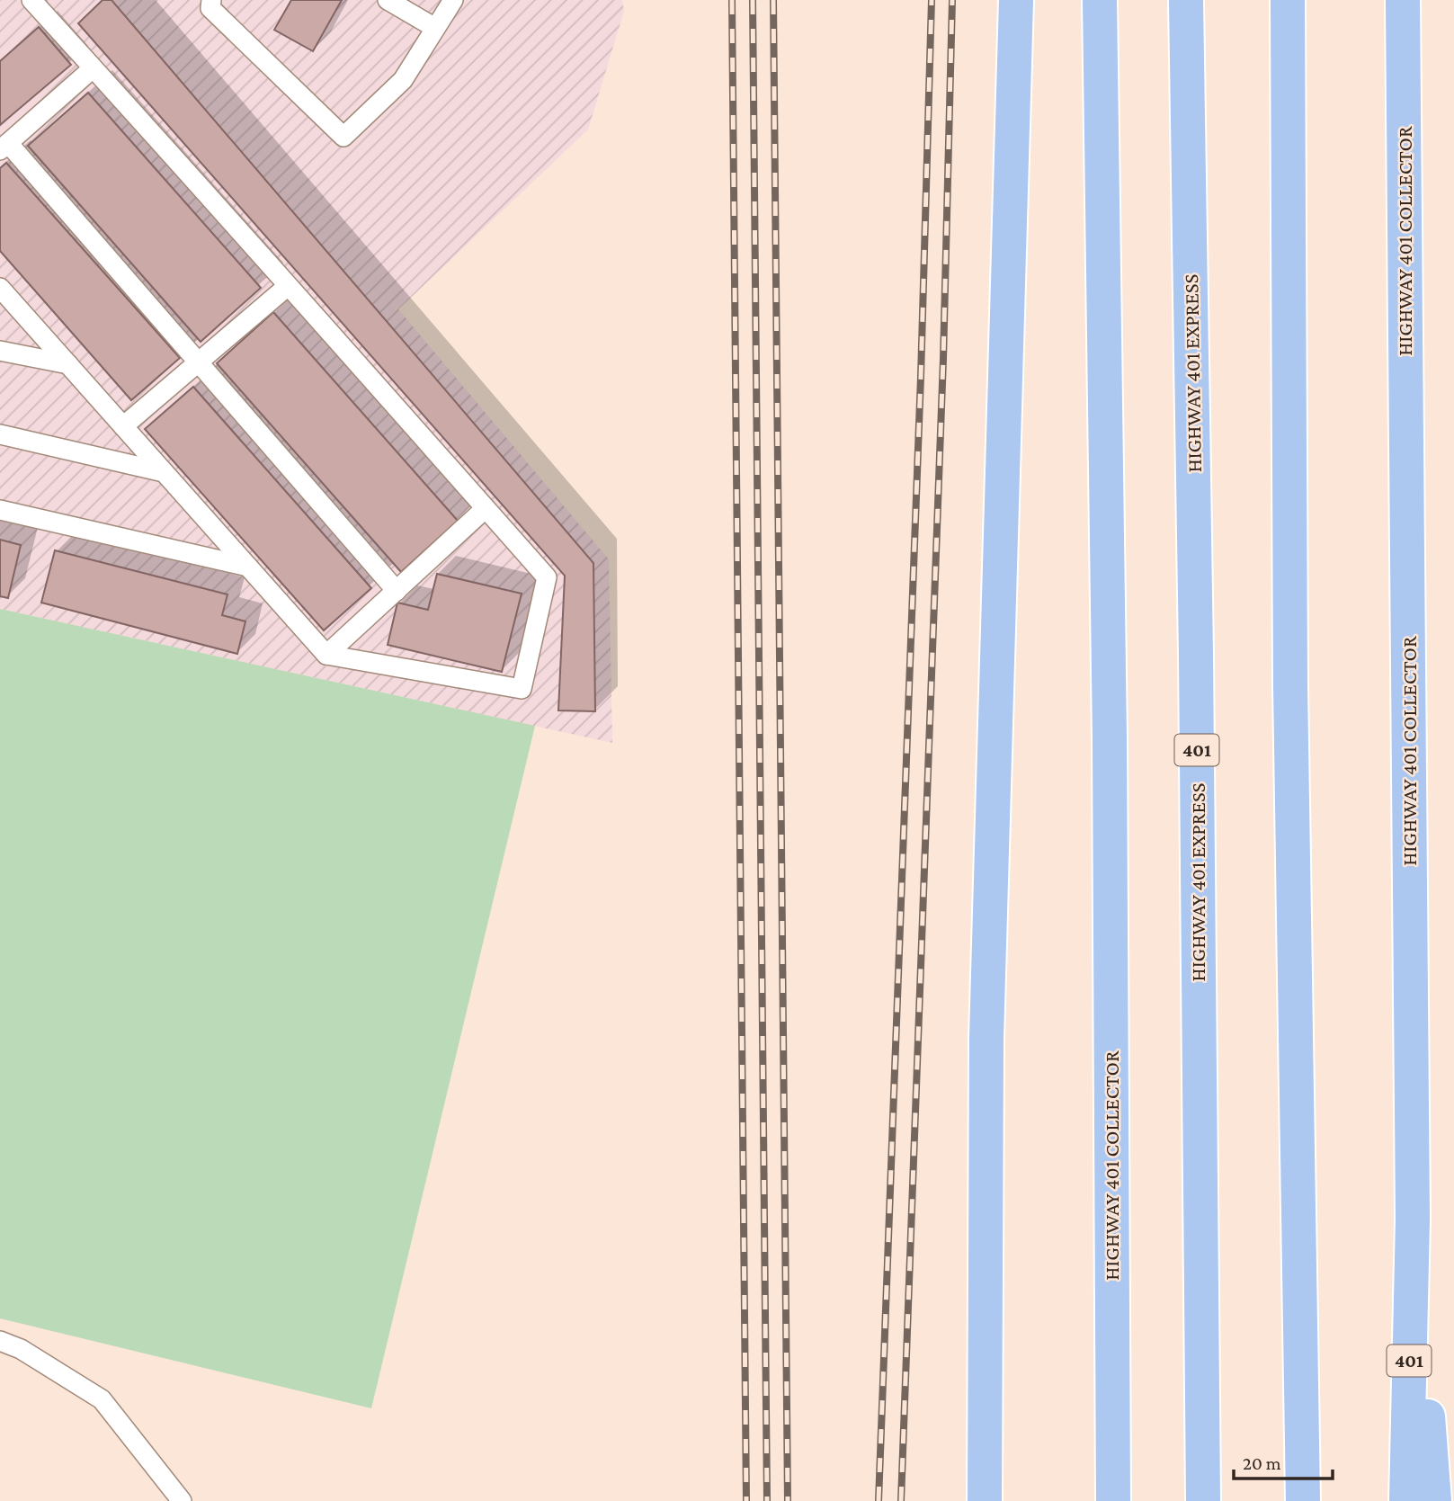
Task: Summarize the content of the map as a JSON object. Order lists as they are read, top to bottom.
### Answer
{
  "streets": {
    "highway": ["HIGHWAY 401 COLLECTOR", "HIGHWAY 401 EXPRESS", "401"]
  },
  "scale_bar": "20 m"
}
